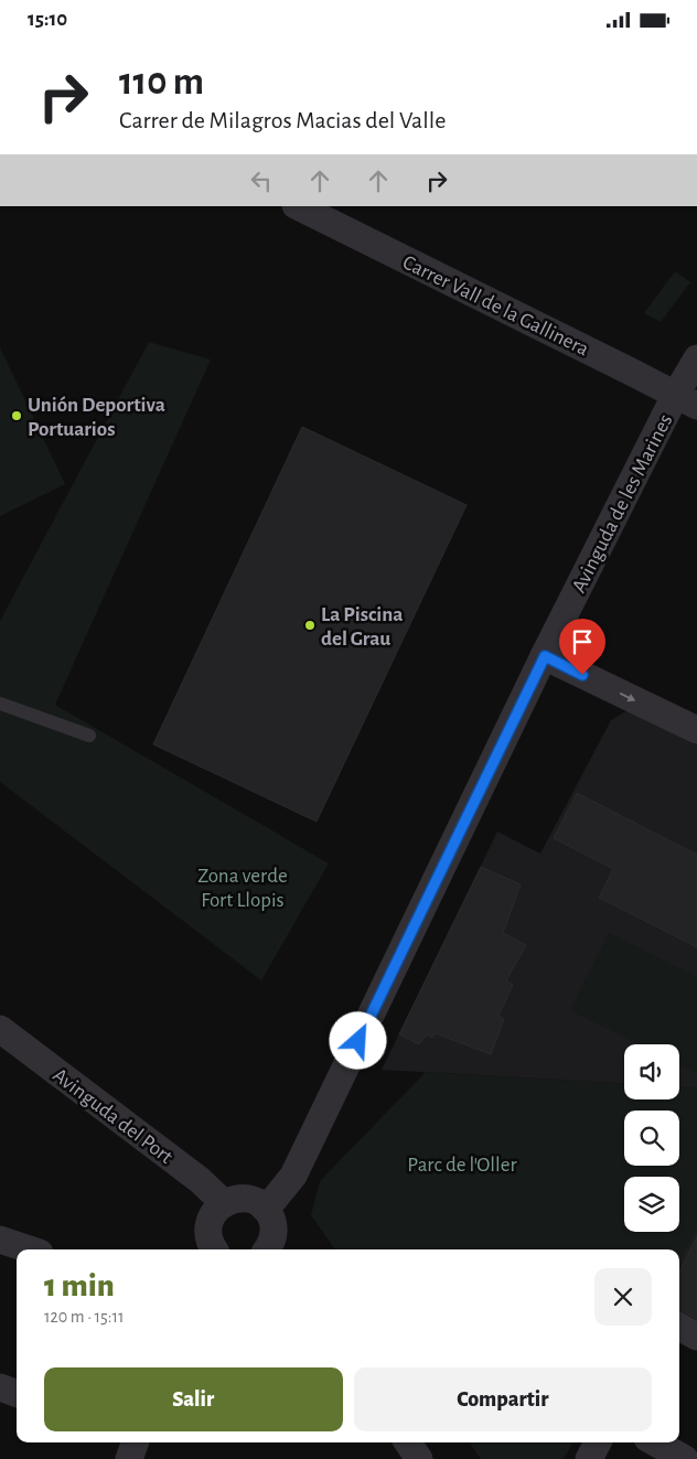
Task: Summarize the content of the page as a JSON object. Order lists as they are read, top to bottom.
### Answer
{
  "streets": {
    "street": ["Carrer Vall de la Gallinera", "Avinguda de les Marines", "Avinguda del Port"]
  },
  "crossings": [
    ["Carrer Vall de la Gallinera", "Avinguda de les Marines"]
  ],
  "parks": ["Zona verde Fort Llopis", "Parc de l'Oller"],
  "places": ["Unión Deportiva Portuarios", "La Piscina del Grau"],
  "page": {
    "status": "15:10",
    "turn": ["110 m", "Carrer de Milagros Macias del Valle"],
    "heading": ["1 min", "120 m · 15:11"],
    "buttons": ["Salir", "Compartir"]
  }
}
